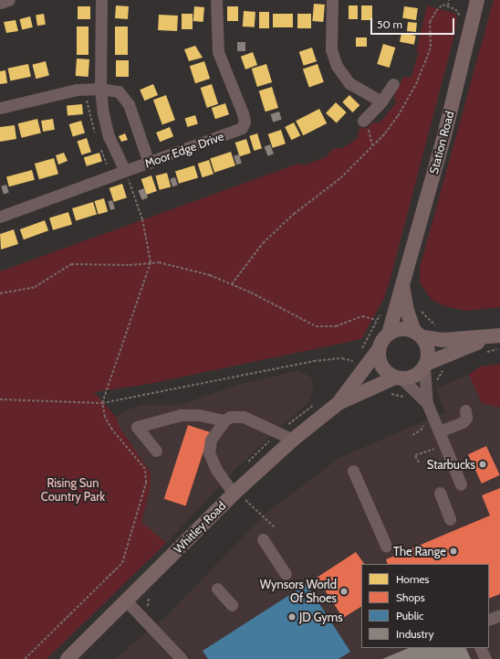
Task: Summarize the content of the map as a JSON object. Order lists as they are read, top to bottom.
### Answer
{
  "streets": {
    "main road": ["Station Road", "Whitley Road"],
    "street": ["Moor Edge Drive"]
  },
  "crossings": [
    ["Station Road", "Whitley Road"]
  ],
  "parks": ["Rising Sun Country Park"],
  "places": [
    "Starbucks",
    "The Range",
    "Wynsors World Of Shoes",
    "JD Gyms"
  ],
  "legend": [
    "Homes",
    "Shops",
    "Public",
    "Industry"
  ],
  "scale_bar": "50 m"
}
